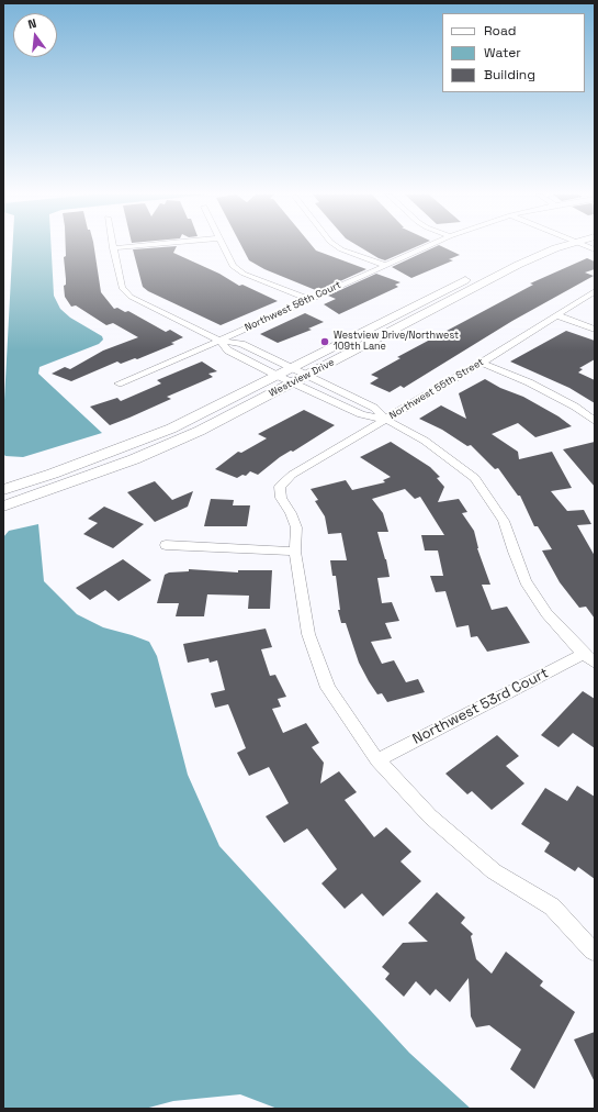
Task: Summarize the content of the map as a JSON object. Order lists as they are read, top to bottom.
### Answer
{
  "streets": {
    "street": [
      "Northwest 56th Court",
      "Westview Drive",
      "Northwest 55th Street",
      "Northwest 53rd Court"
    ]
  },
  "places": ["Westview Drive/Northwest 109th Lane"],
  "legend": ["Road", "Water", "Building"],
  "north": "top"
}
